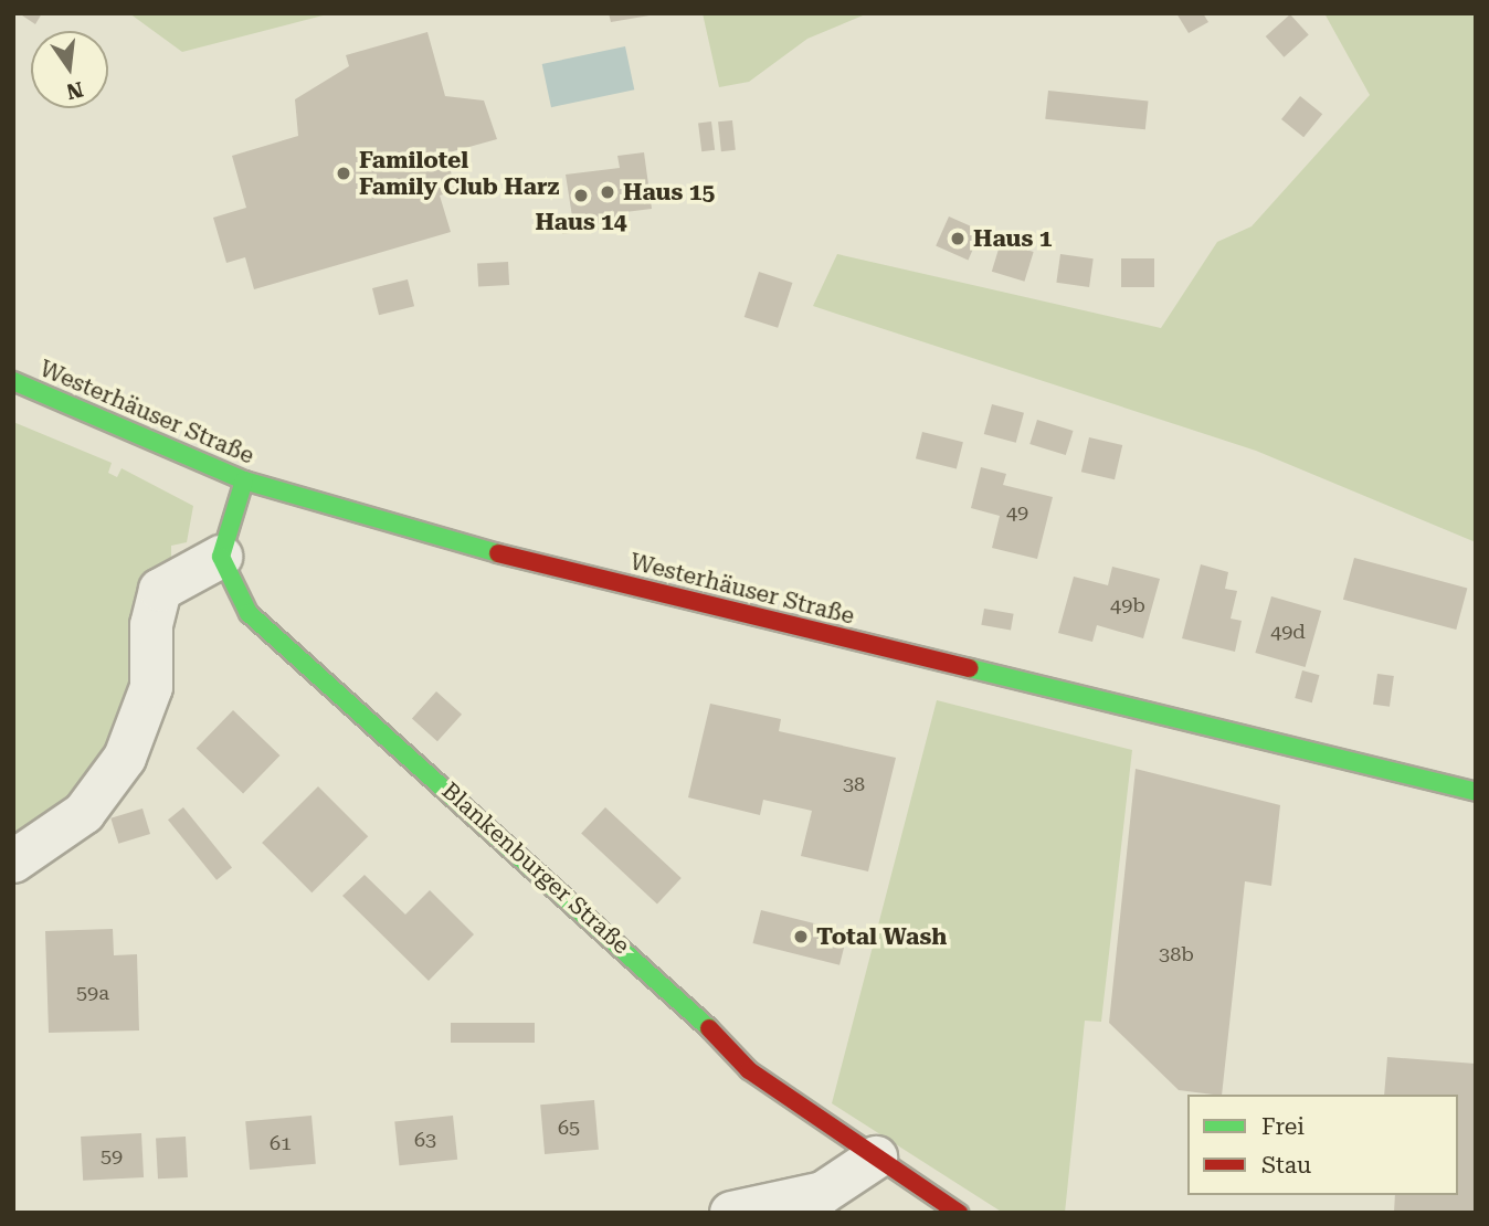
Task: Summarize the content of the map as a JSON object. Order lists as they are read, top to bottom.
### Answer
{
  "streets": {
    "main road": ["Westerhäuser Straße", "Blankenburger Straße"]
  },
  "places": [
    "Familotel Family Club Harz",
    "Haus 15",
    "Haus 14",
    "Haus 1",
    "Total Wash"
  ],
  "house_numbers": [
    "49",
    "49b",
    "49d",
    "38",
    "38b",
    "59a",
    "65",
    "63",
    "61",
    "59"
  ],
  "legend": ["Frei", "Stau"],
  "north": "bottom"
}
